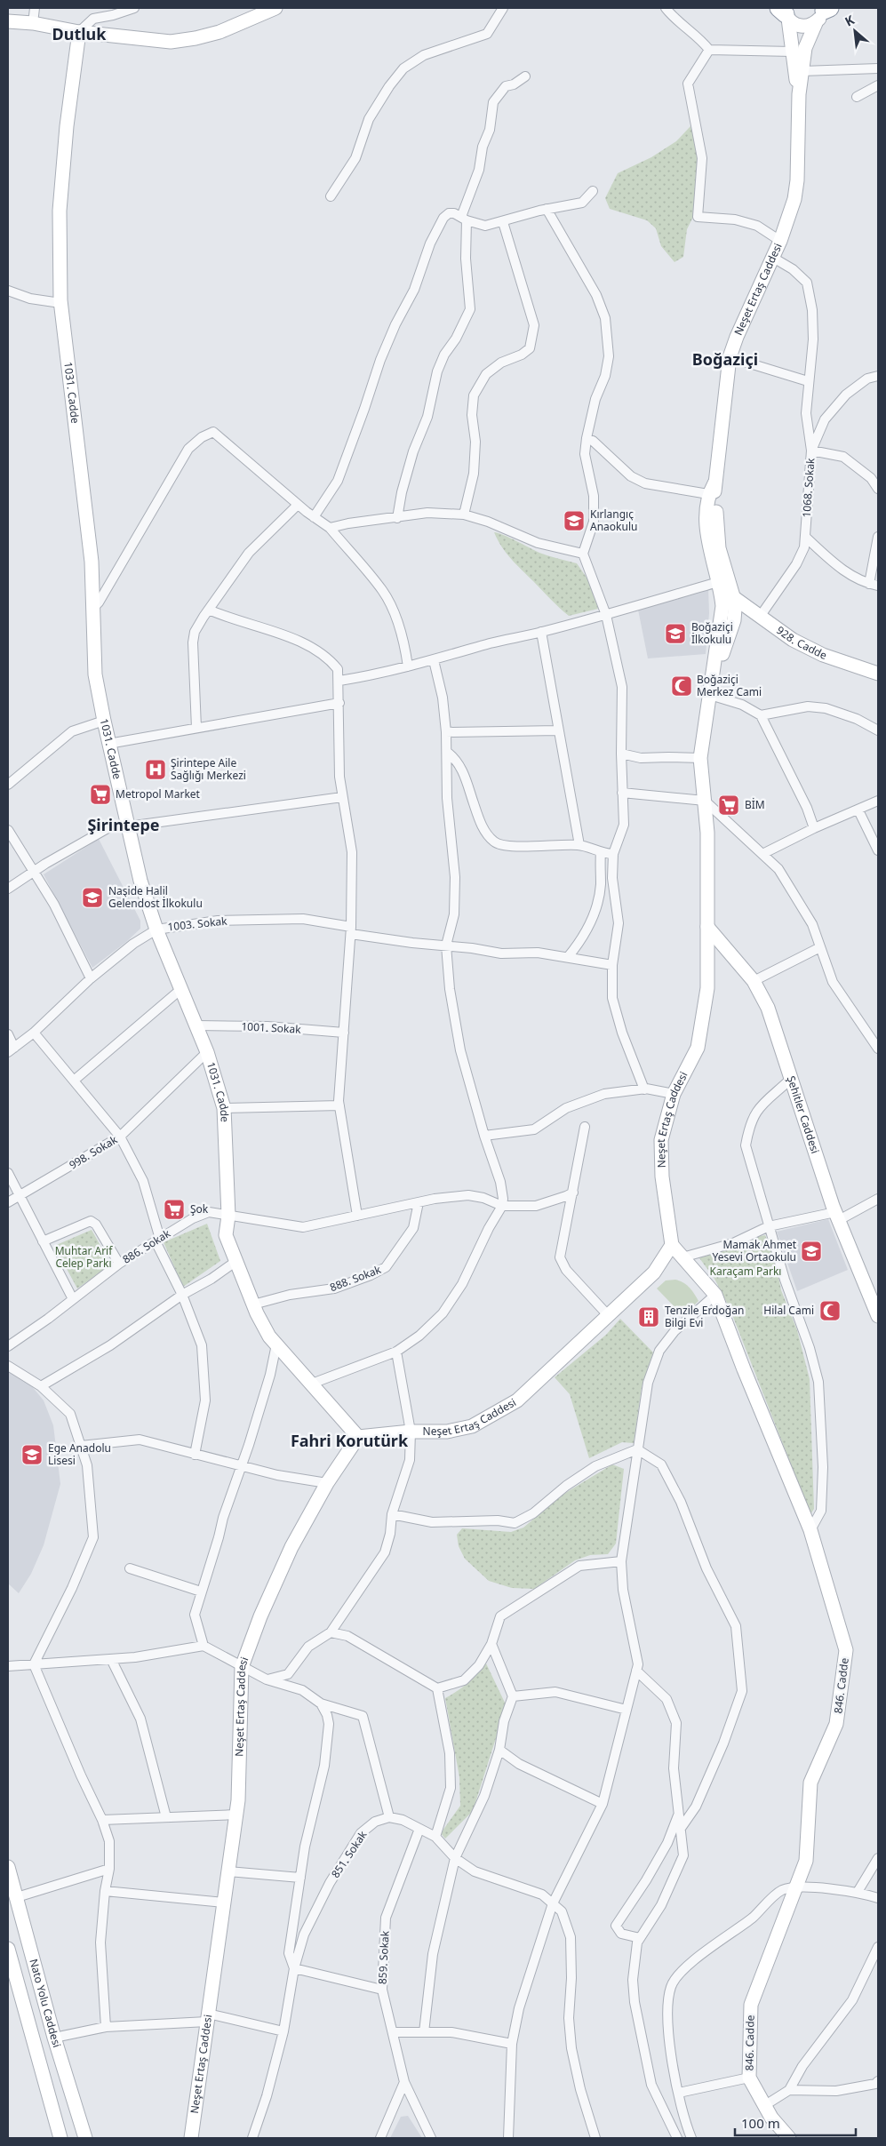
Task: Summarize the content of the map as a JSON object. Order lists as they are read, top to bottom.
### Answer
{
  "streets": {
    "street": [
      "Neşet Ertaş Caddesi",
      "1031. Cadde",
      "1068. Sokak",
      "928. Cadde",
      "1003. Sokak",
      "1001. Sokak",
      "Şehitler Caddesi",
      "998. Sokak",
      "886. Sokak",
      "888. Sokak",
      "846. Cadde",
      "851. Sokak",
      "859. Sokak",
      "Nato Yolu Caddesi"
    ]
  },
  "crossings": [
    ["Neşet Ertaş Caddesi", "1031. Cadde"],
    ["Neşet Ertaş Caddesi", "928. Cadde"],
    ["Neşet Ertaş Caddesi", "Şehitler Caddesi"],
    ["Neşet Ertaş Caddesi", "846. Cadde"],
    ["1031. Cadde", "1003. Sokak"],
    ["1031. Cadde", "1001. Sokak"],
    ["1031. Cadde", "998. Sokak"],
    ["1031. Cadde", "886. Sokak"],
    ["1031. Cadde", "888. Sokak"],
    ["1068. Sokak", "928. Cadde"],
    ["886. Sokak", "888. Sokak"]
  ],
  "districts": [
    "Dutluk",
    "Boğaziçi",
    "Şirintepe",
    "Fahri Korutürk"
  ],
  "parks": ["Muhtar Arif Celep Parkı", "Karaçam Parkı"],
  "places": {
    "school or university": [
      "Kırlangıç Anaokulu",
      "Boğaziçi İlkokulu",
      "Naşide Halil Gelendost İlkokulu",
      "Mamak Ahmet Yesevi Ortaokulu",
      "Ege Anadolu Lisesi"
    ],
    "mosque": ["Boğaziçi Merkez Cami", "Hilal Cami"],
    "hospital": ["Şirintepe Aile Sağlığı Merkezi"],
    "supermarket": ["Metropol Market", "BİM", "Şok"],
    "building": ["Tenzile Erdoğan Bilgi Evi"]
  },
  "scale_bar": "100 m",
  "north": "top left"
}
